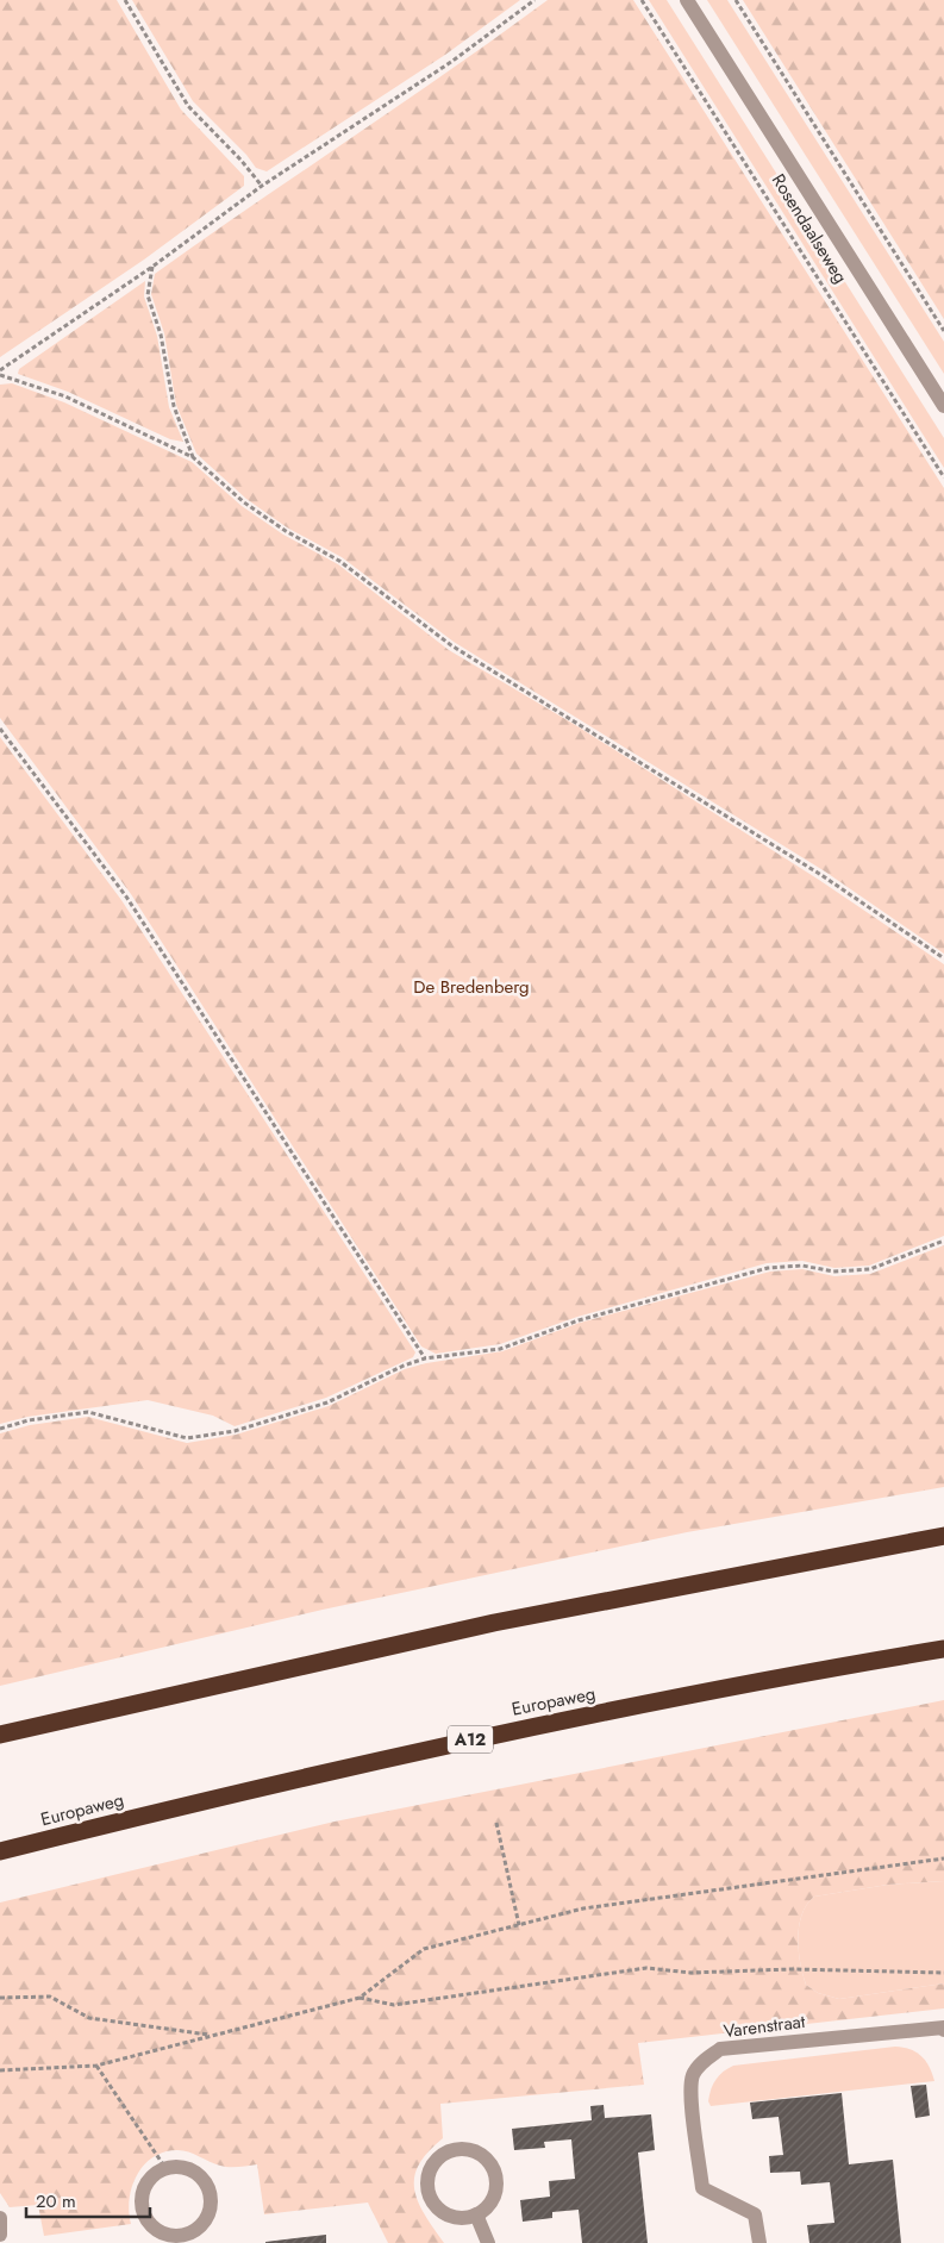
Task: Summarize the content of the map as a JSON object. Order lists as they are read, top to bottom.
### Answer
{
  "streets": {
    "highway": ["Europaweg", "A12"],
    "street": ["Rosendaalseweg", "Varenstraat"]
  },
  "parks": ["De Bredenberg"],
  "scale_bar": "20 m"
}
